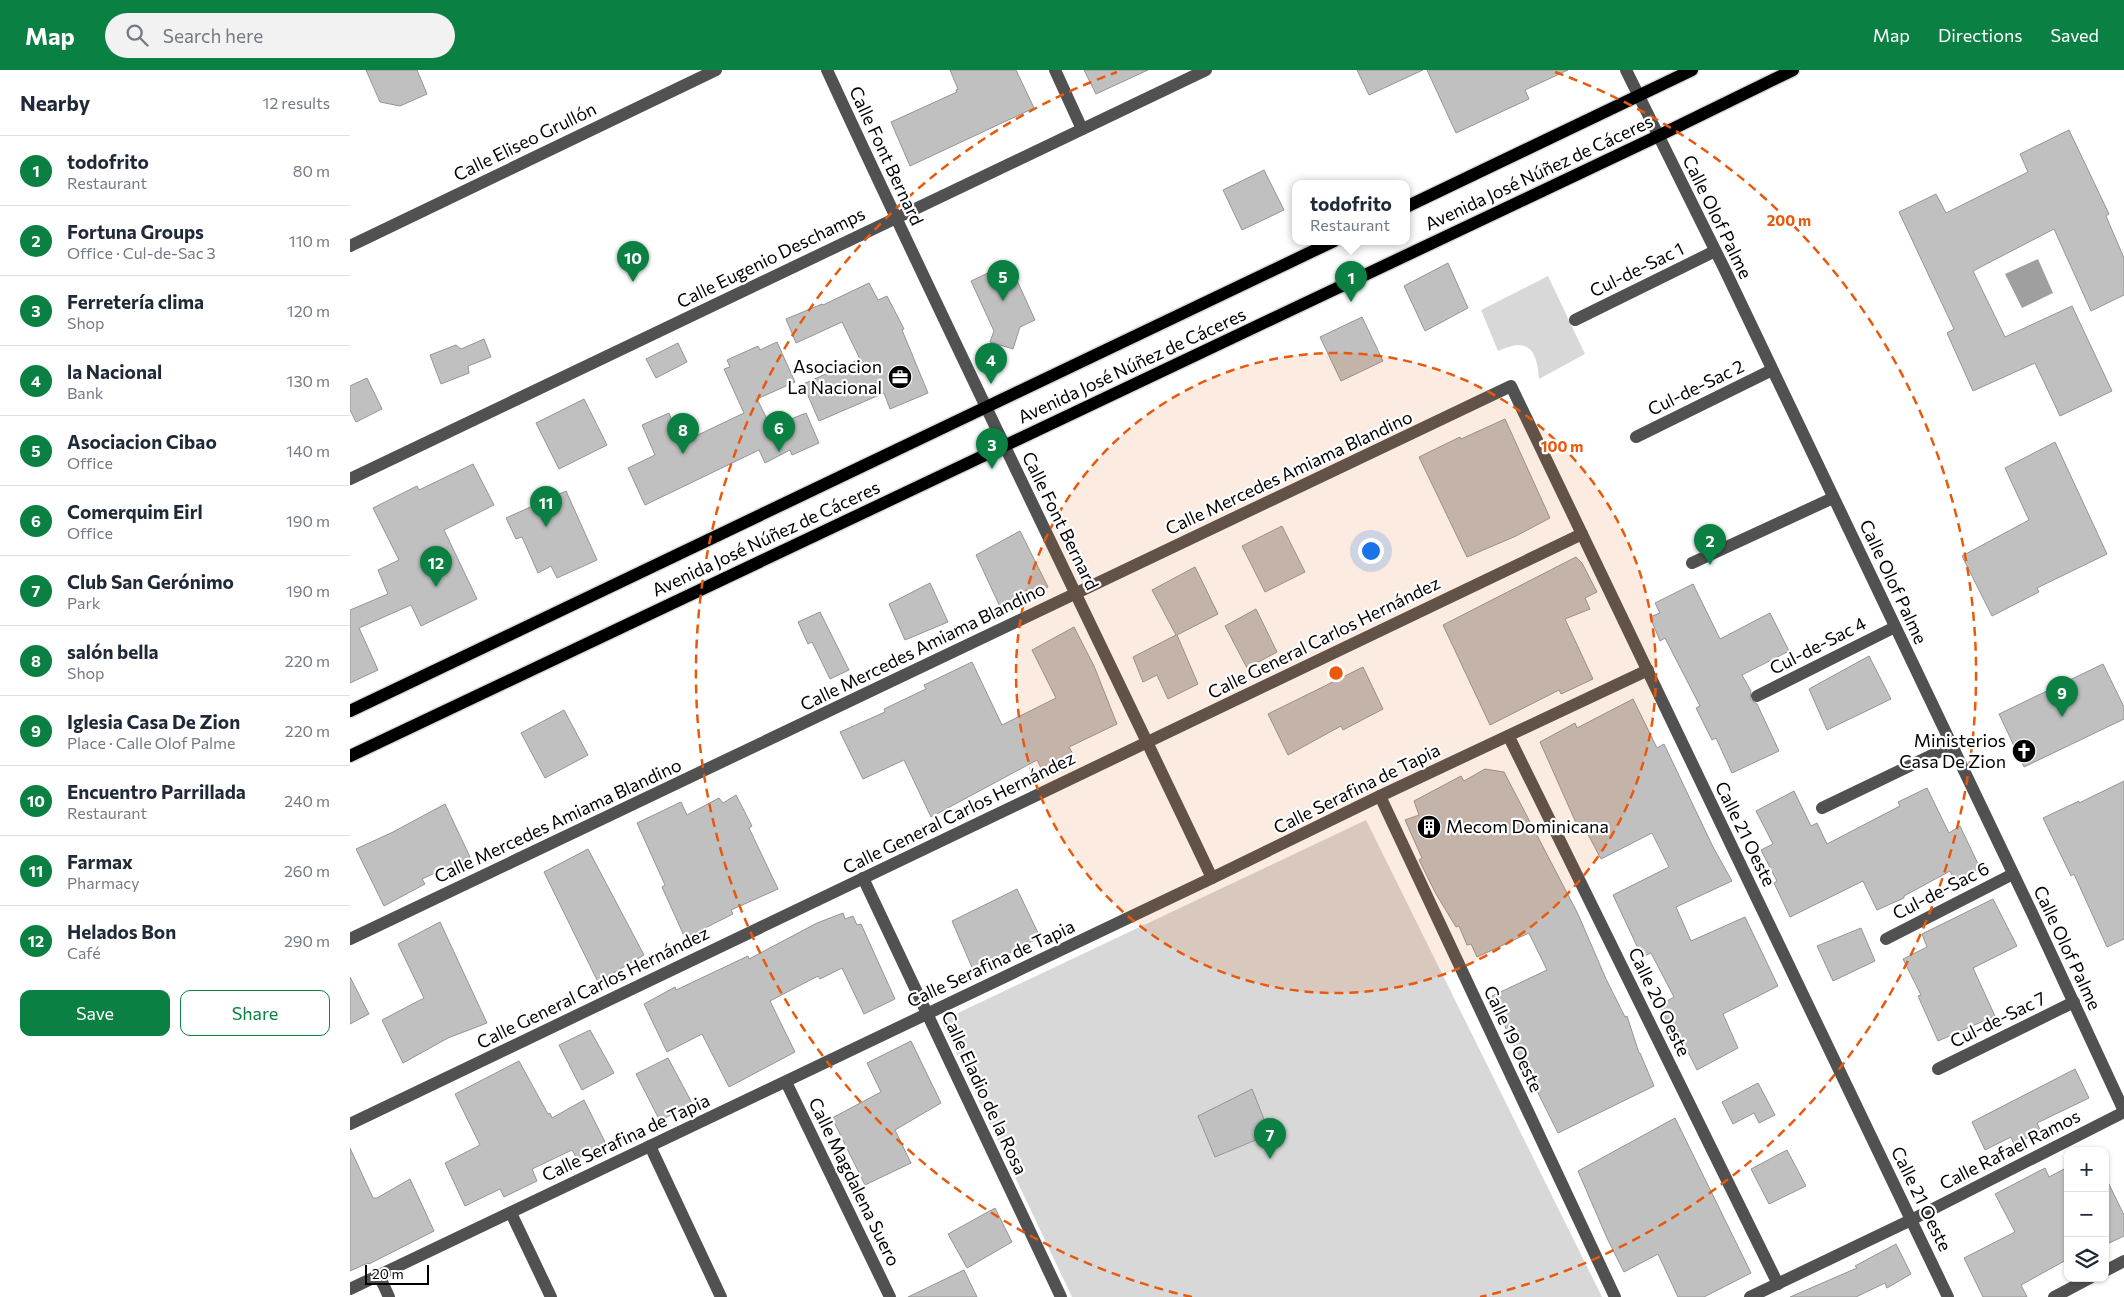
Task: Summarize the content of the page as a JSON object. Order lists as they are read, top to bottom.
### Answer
{
  "streets": {
    "main road": ["Avenida José Núñez de Cáceres"],
    "street": [
      "Calle Eliseo Grullón",
      "Calle Font Bernard",
      "Calle Olof Palme",
      "Calle Eugenio Deschamps",
      "Cul-de-Sac 1",
      "Cul-de-Sac 2",
      "Calle Mercedes Amiama Blandino",
      "Calle General Carlos Hernández",
      "Cul-de-Sac 4",
      "Calle Serafina de Tapia",
      "Calle 21 Oeste",
      "Cul-de-Sac 6",
      "Calle 20 Oeste",
      "Cul-de-Sac 7",
      "Calle 19 Oeste",
      "Calle Eladio de la Rosa",
      "Calle Rafael Ramos",
      "Calle Magdalena Suero"
    ]
  },
  "crossings": [
    ["Calle Font Bernard", "Avenida José Núñez de Cáceres"],
    ["Calle Font Bernard", "Calle Eugenio Deschamps"],
    ["Calle Font Bernard", "Calle Mercedes Amiama Blandino"],
    ["Calle Font Bernard", "Calle General Carlos Hernández"],
    ["Calle Font Bernard", "Calle Serafina de Tapia"],
    ["Avenida José Núñez de Cáceres", "Calle Olof Palme"],
    ["Calle Olof Palme", "Cul-de-Sac 1"],
    ["Calle Olof Palme", "Cul-de-Sac 2"],
    ["Calle Olof Palme", "Cul-de-Sac 4"],
    ["Calle Olof Palme", "Cul-de-Sac 6"],
    ["Calle Olof Palme", "Cul-de-Sac 7"],
    ["Calle Olof Palme", "Calle Rafael Ramos"],
    ["Calle Mercedes Amiama Blandino", "Calle 21 Oeste"],
    ["Calle General Carlos Hernández", "Calle 21 Oeste"],
    ["Calle General Carlos Hernández", "Calle Eladio de la Rosa"],
    ["Calle Serafina de Tapia", "Calle 21 Oeste"],
    ["Calle Serafina de Tapia", "Calle 20 Oeste"],
    ["Calle Serafina de Tapia", "Calle 19 Oeste"],
    ["Calle Serafina de Tapia", "Calle Eladio de la Rosa"],
    ["Calle Serafina de Tapia", "Calle Magdalena Suero"],
    ["Calle 21 Oeste", "Calle Rafael Ramos"],
    ["Calle 20 Oeste", "Calle Rafael Ramos"]
  ],
  "places": {
    "office": ["Asociacion La Nacional"],
    "church": ["Ministerios Casa De Zion"],
    "building": ["Mecom Dominicana"]
  },
  "scale_bar": "20 m",
  "page": {
    "header": "Map",
    "search": "Search here",
    "nav": ["Map", "Directions", "Saved"],
    "heading": ["Nearby", "12 results"],
    "list": [
      {
        "mark": "1",
        "name": "todofrito",
        "note": "Restaurant",
        "value": "80 m"
      },
      {
        "mark": "2",
        "name": "Fortuna Groups",
        "note": "Office · Cul-de-Sac 3",
        "value": "110 m"
      },
      {
        "mark": "3",
        "name": "Ferretería clima",
        "note": "Shop",
        "value": "120 m"
      },
      {
        "mark": "4",
        "name": "la Nacional",
        "note": "Bank",
        "value": "130 m"
      },
      {
        "mark": "5",
        "name": "Asociacion Cibao",
        "note": "Office",
        "value": "140 m"
      },
      {
        "mark": "6",
        "name": "Comerquim Eirl",
        "note": "Office",
        "value": "190 m"
      },
      {
        "mark": "7",
        "name": "Club San Gerónimo",
        "note": "Park",
        "value": "190 m"
      },
      {
        "mark": "8",
        "name": "salón bella",
        "note": "Shop",
        "value": "220 m"
      },
      {
        "mark": "9",
        "name": "Iglesia Casa De Zion",
        "note": "Place · Calle Olof Palme",
        "value": "220 m"
      },
      {
        "mark": "10",
        "name": "Encuentro Parrillada",
        "note": "Restaurant",
        "value": "240 m"
      },
      {
        "mark": "11",
        "name": "Farmax",
        "note": "Pharmacy",
        "value": "260 m"
      },
      {
        "mark": "12",
        "name": "Helados Bon",
        "note": "Café",
        "value": "290 m"
      }
    ],
    "popup": ["todofrito", "Restaurant"],
    "pins": [
      "10",
      "5",
      "1",
      "4",
      "6",
      "8",
      "3",
      "11",
      "2",
      "12",
      "9",
      "7"
    ],
    "buttons": ["Save", "Share"],
    "map_buttons": ["+", "−"],
    "scale": "20 m"
  },
  "rings": ["200 m", "100 m"]
}
